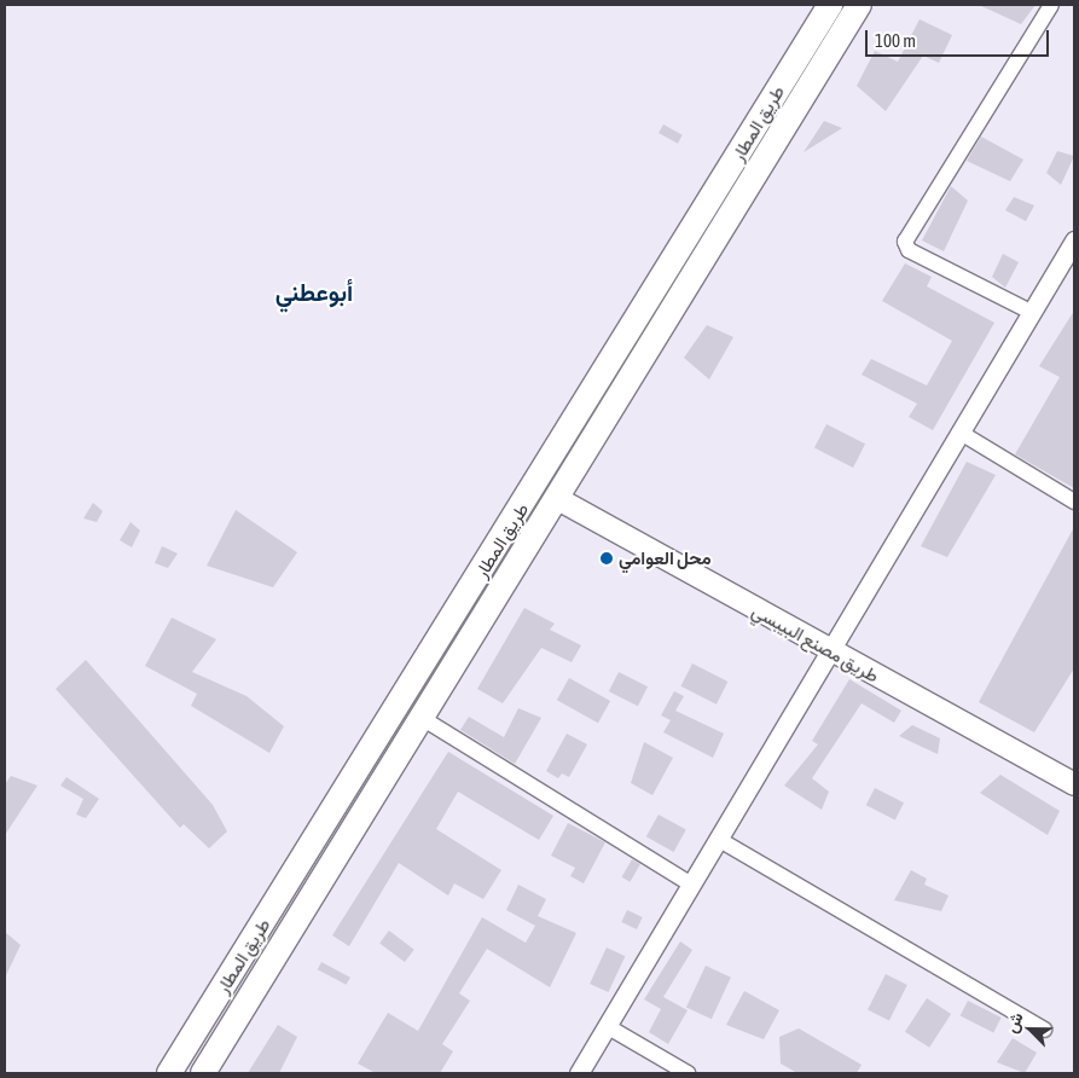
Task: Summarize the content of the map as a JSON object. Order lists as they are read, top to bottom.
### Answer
{
  "streets": {
    "highway": ["طريق المطار"],
    "main road": ["طريق مصنع البيبسي"]
  },
  "crossings": [
    ["طريق المطار", "طريق مصنع البيبسي"]
  ],
  "districts": ["أبوعطني"],
  "places": ["محل العوامي"],
  "scale_bar": "100 m",
  "north": "top left"
}
